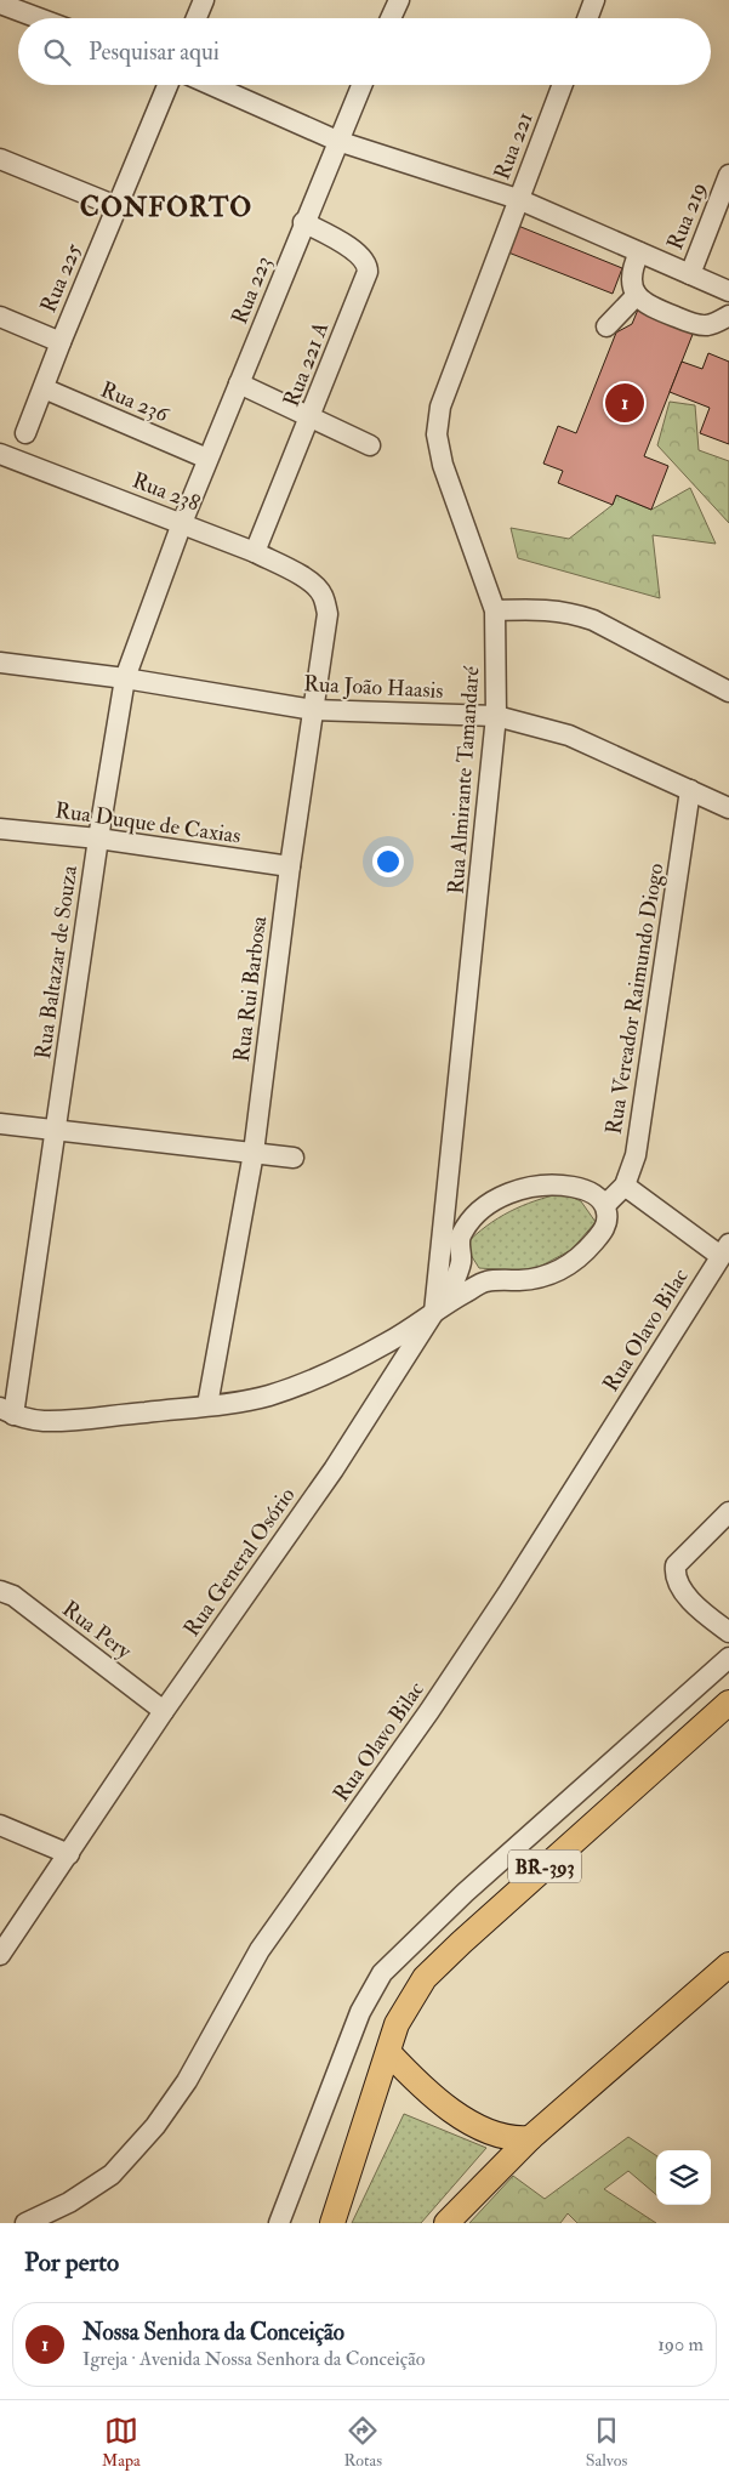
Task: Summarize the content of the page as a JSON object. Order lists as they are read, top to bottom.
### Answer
{
  "streets": {
    "main road": ["BR-393"],
    "street": [
      "Rua 221",
      "Rua 219",
      "Rua 225",
      "Rua 223",
      "Rua 221 A",
      "Rua 236",
      "Rua 238",
      "Rua João Haasis",
      "Rua Almirante Tamandaré",
      "Rua Duque de Caxias",
      "Rua Baltazar de Souza",
      "Rua Rui Barbosa",
      "Rua Vereador Raimundo Diogo",
      "Rua Olavo Bilac",
      "Rua General Osório",
      "Rua Pery"
    ]
  },
  "crossings": [
    ["Rua 221", "Rua Almirante Tamandaré"],
    ["Rua 225", "Rua 236"],
    ["Rua 223", "Rua 221 A"],
    ["Rua 223", "Rua 236"],
    ["Rua 223", "Rua 238"],
    ["Rua 223", "Rua Baltazar de Souza"],
    ["Rua 221 A", "Rua 238"],
    ["Rua 238", "Rua Baltazar de Souza"],
    ["Rua 238", "Rua Rui Barbosa"],
    ["Rua João Haasis", "Rua Almirante Tamandaré"],
    ["Rua João Haasis", "Rua Baltazar de Souza"],
    ["Rua João Haasis", "Rua Rui Barbosa"],
    ["Rua João Haasis", "Rua Vereador Raimundo Diogo"],
    ["Rua Almirante Tamandaré", "Rua General Osório"],
    ["Rua Duque de Caxias", "Rua Baltazar de Souza"],
    ["Rua Duque de Caxias", "Rua Rui Barbosa"],
    ["Rua General Osório", "Rua Pery"]
  ],
  "districts": ["CONFORTO"],
  "page": {
    "search": "Pesquisar aqui",
    "pins": "1",
    "heading": "Por perto",
    "list": [
      {
        "mark": "1",
        "name": "Nossa Senhora da Conceição",
        "note": "Igreja · Avenida Nossa Senhora da Conceição",
        "value": "190 m"
      }
    ],
    "nav": ["Mapa", "Rotas", "Salvos"]
  }
}
